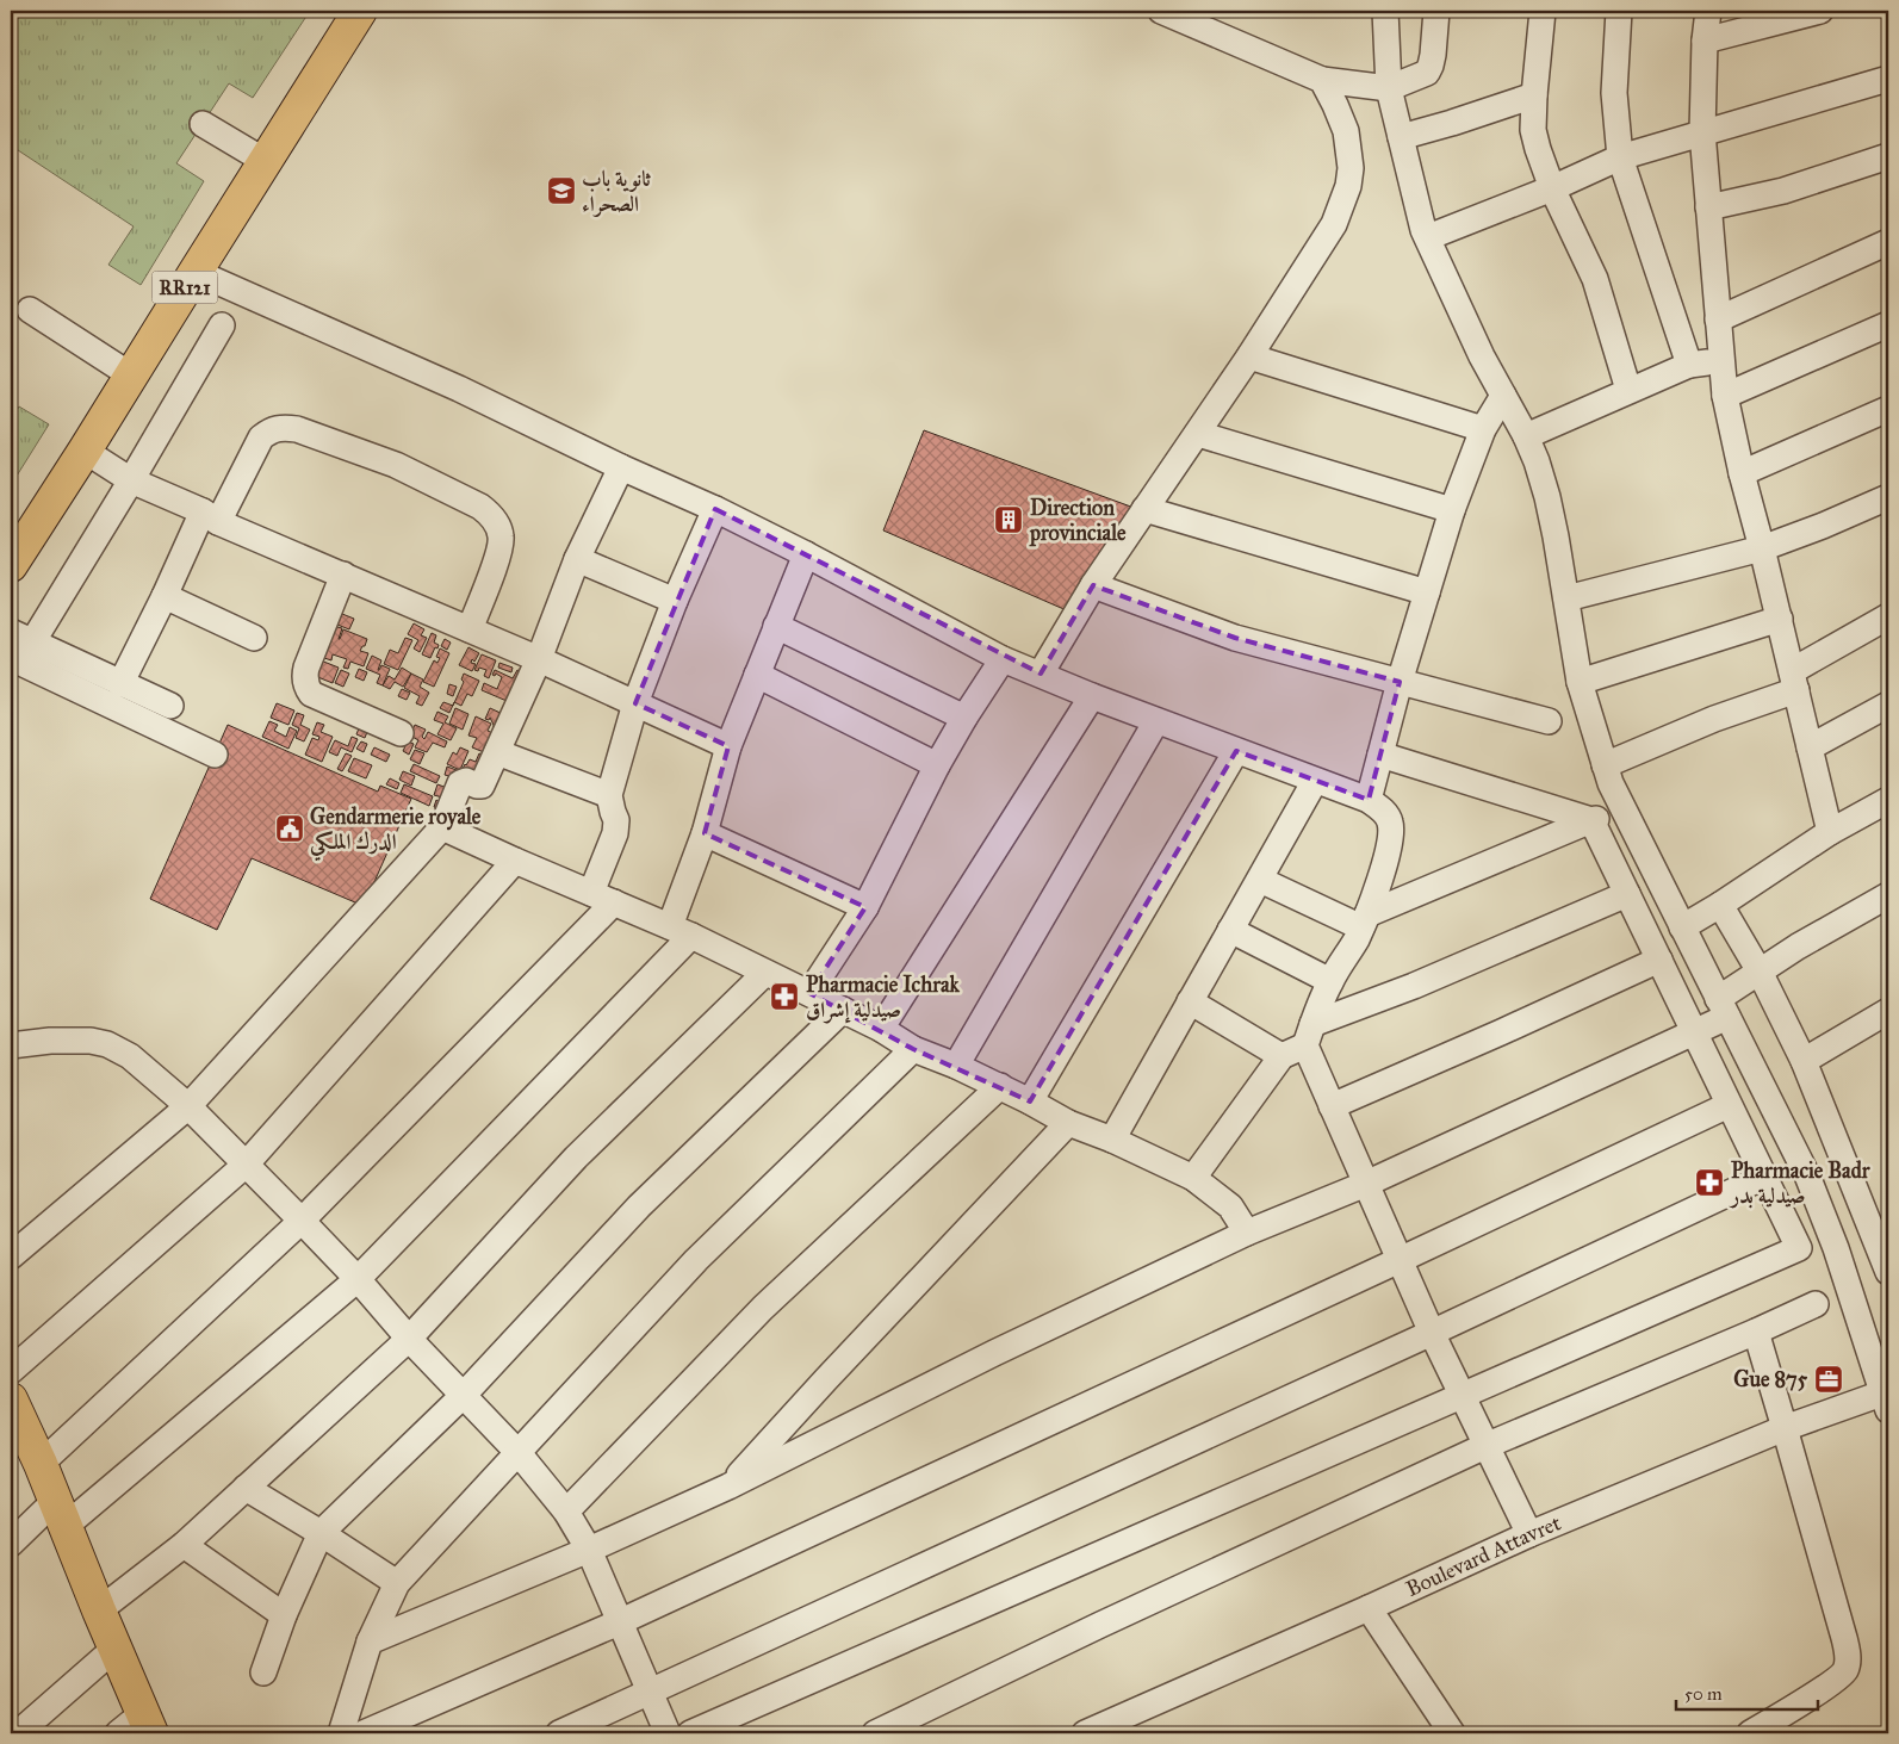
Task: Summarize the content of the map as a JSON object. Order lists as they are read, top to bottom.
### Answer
{
  "streets": {
    "main road": ["RR121"],
    "street": ["Boulevard Attavret"]
  },
  "places": {
    "school or university": ["ثانوية باب الصحراء"],
    "building": ["Direction provinciale"],
    "public building": ["Gendarmerie royale الدرك الملكي"],
    "pharmacy": ["Pharmacie Ichrak صيدلية إشراق", "Pharmacie Badr صيدلية بدر"],
    "office": ["Gue 875"]
  },
  "scale_bar": "50 m"
}
